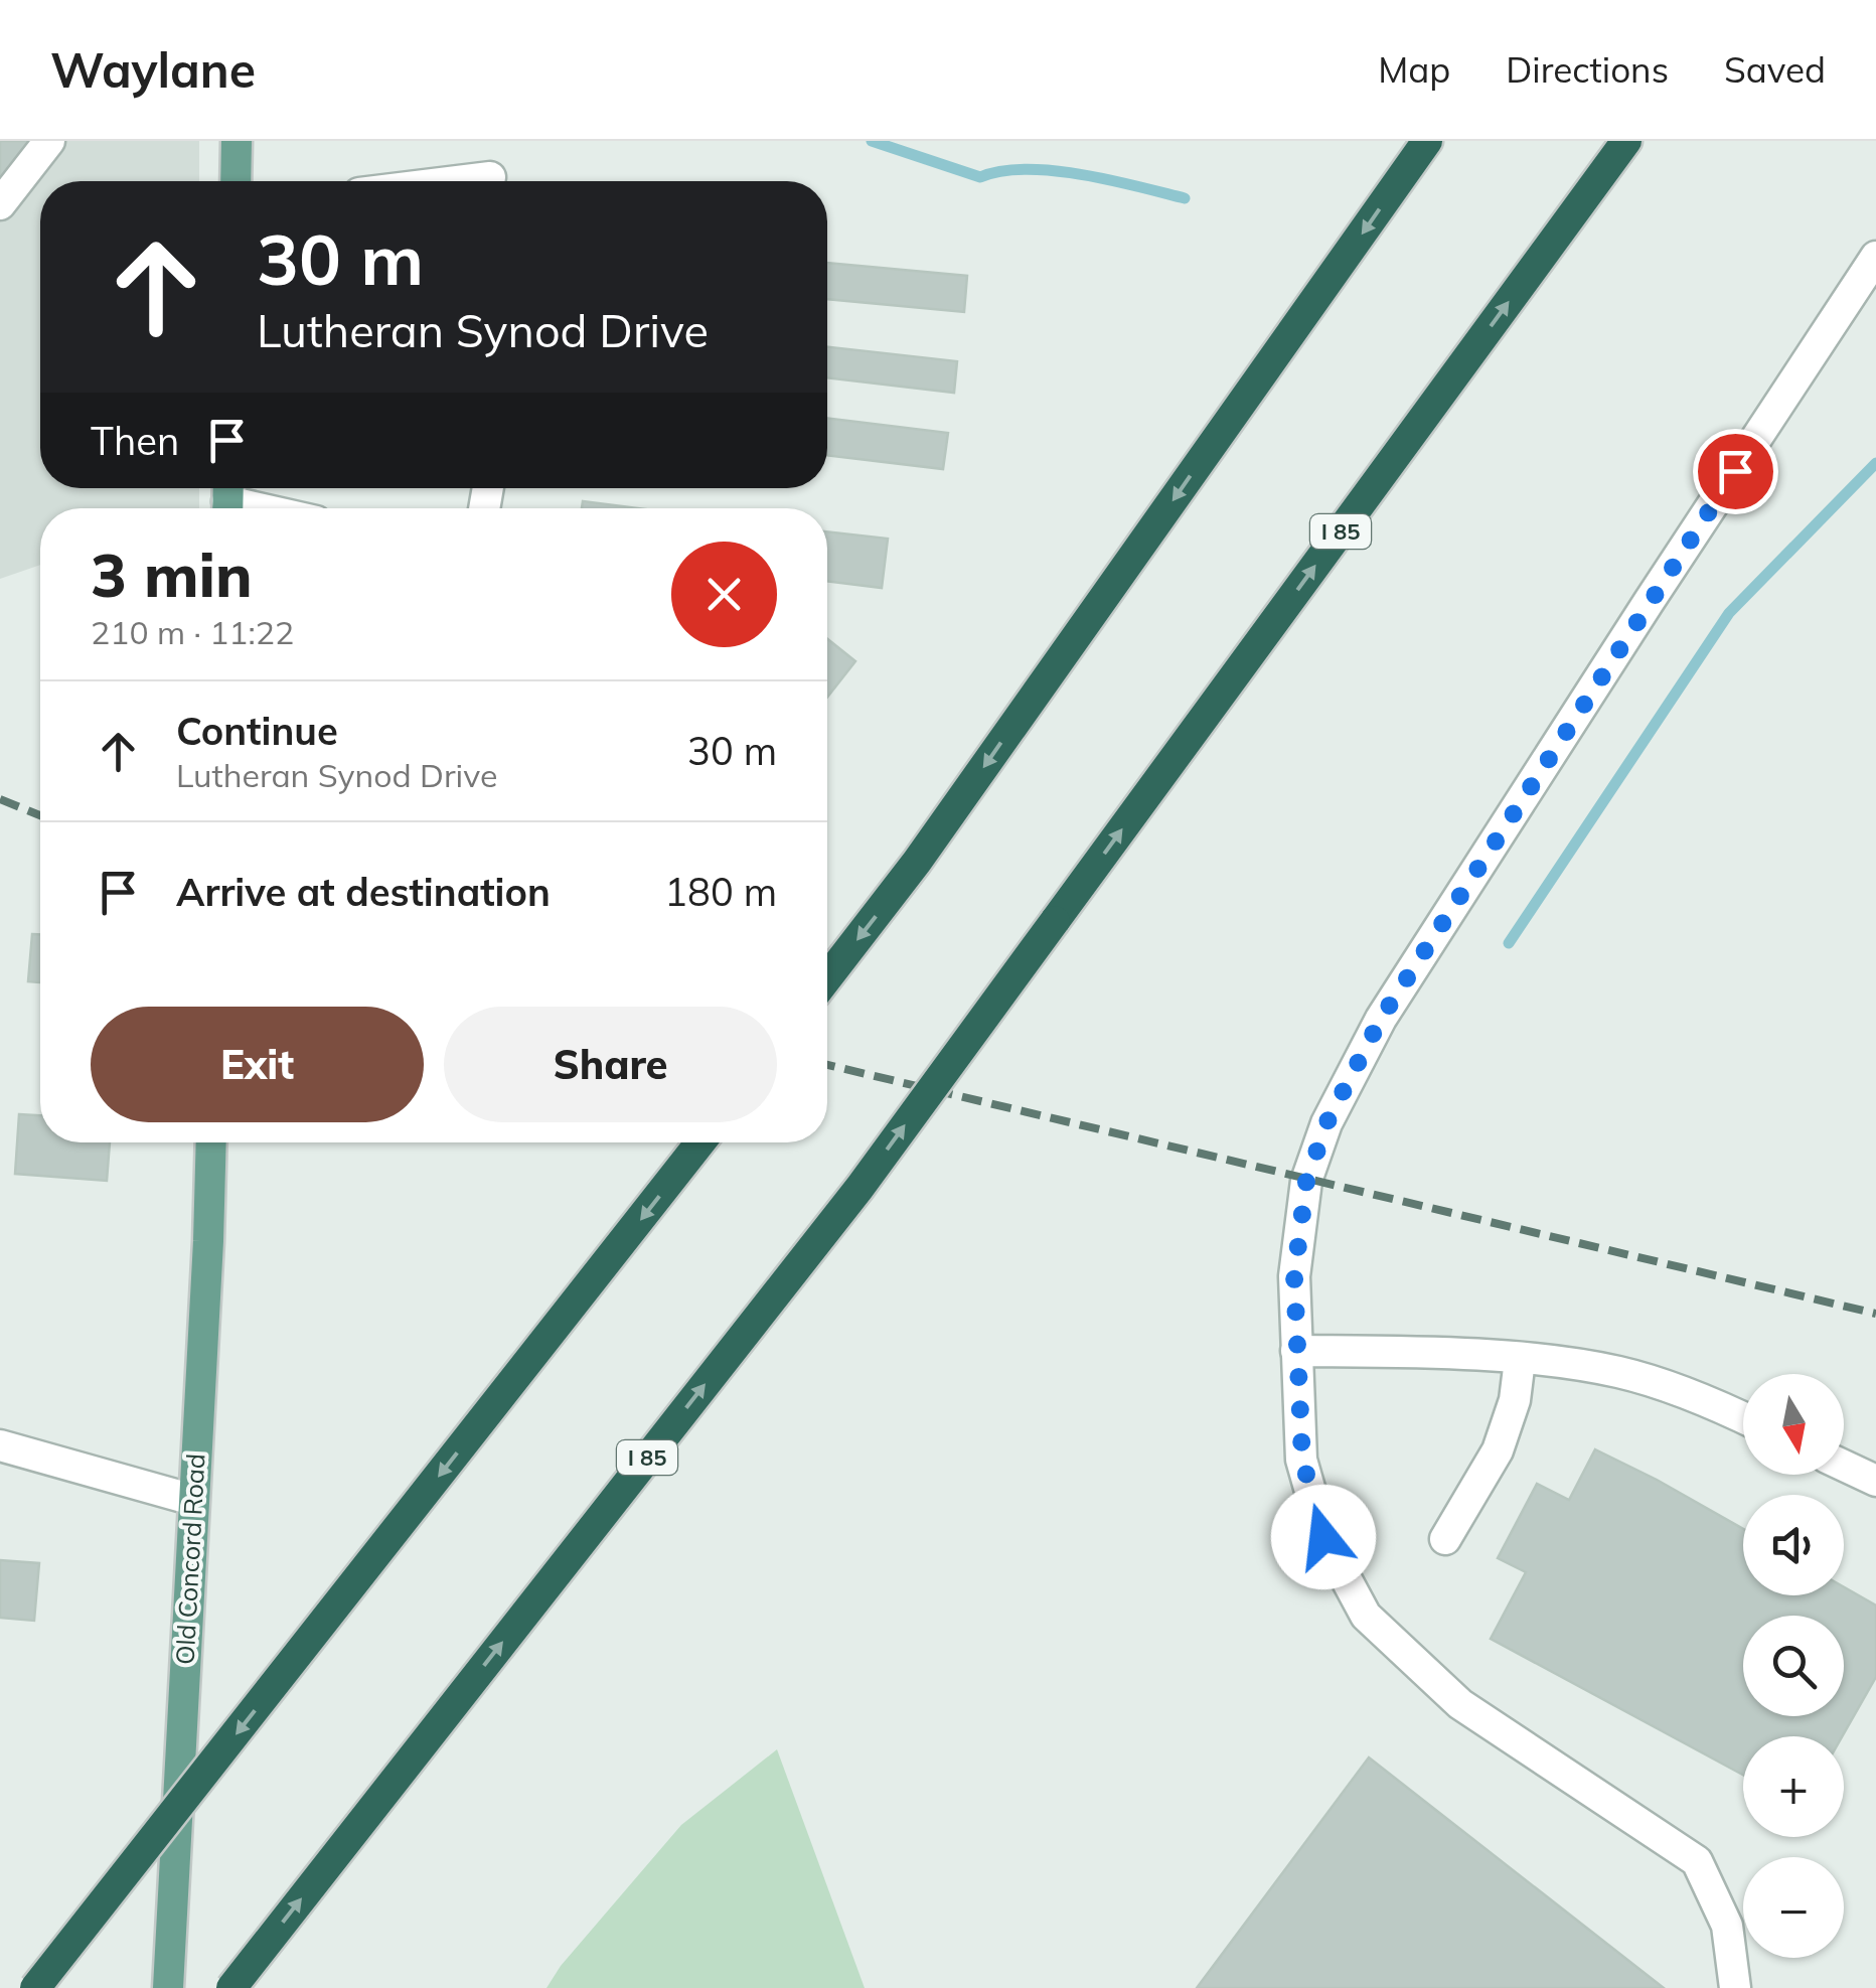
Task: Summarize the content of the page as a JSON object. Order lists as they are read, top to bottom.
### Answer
{
  "streets": {
    "highway": ["I 85"],
    "main road": ["Old Concord Road"]
  },
  "north": "bottom",
  "page": {
    "header": "Waylane",
    "nav": ["Map", "Directions", "Saved"],
    "turn": ["30 m", "Lutheran Synod Drive"],
    "then": "Then",
    "heading": ["3 min", "210 m · 11:22"],
    "list": [
      {
        "name": "Continue",
        "note": "Lutheran Synod Drive",
        "value": "30 m"
      },
      {
        "name": "Arrive at destination",
        "value": "180 m"
      }
    ],
    "buttons": ["Exit", "Share"],
    "map_buttons": ["+", "−"]
  }
}
